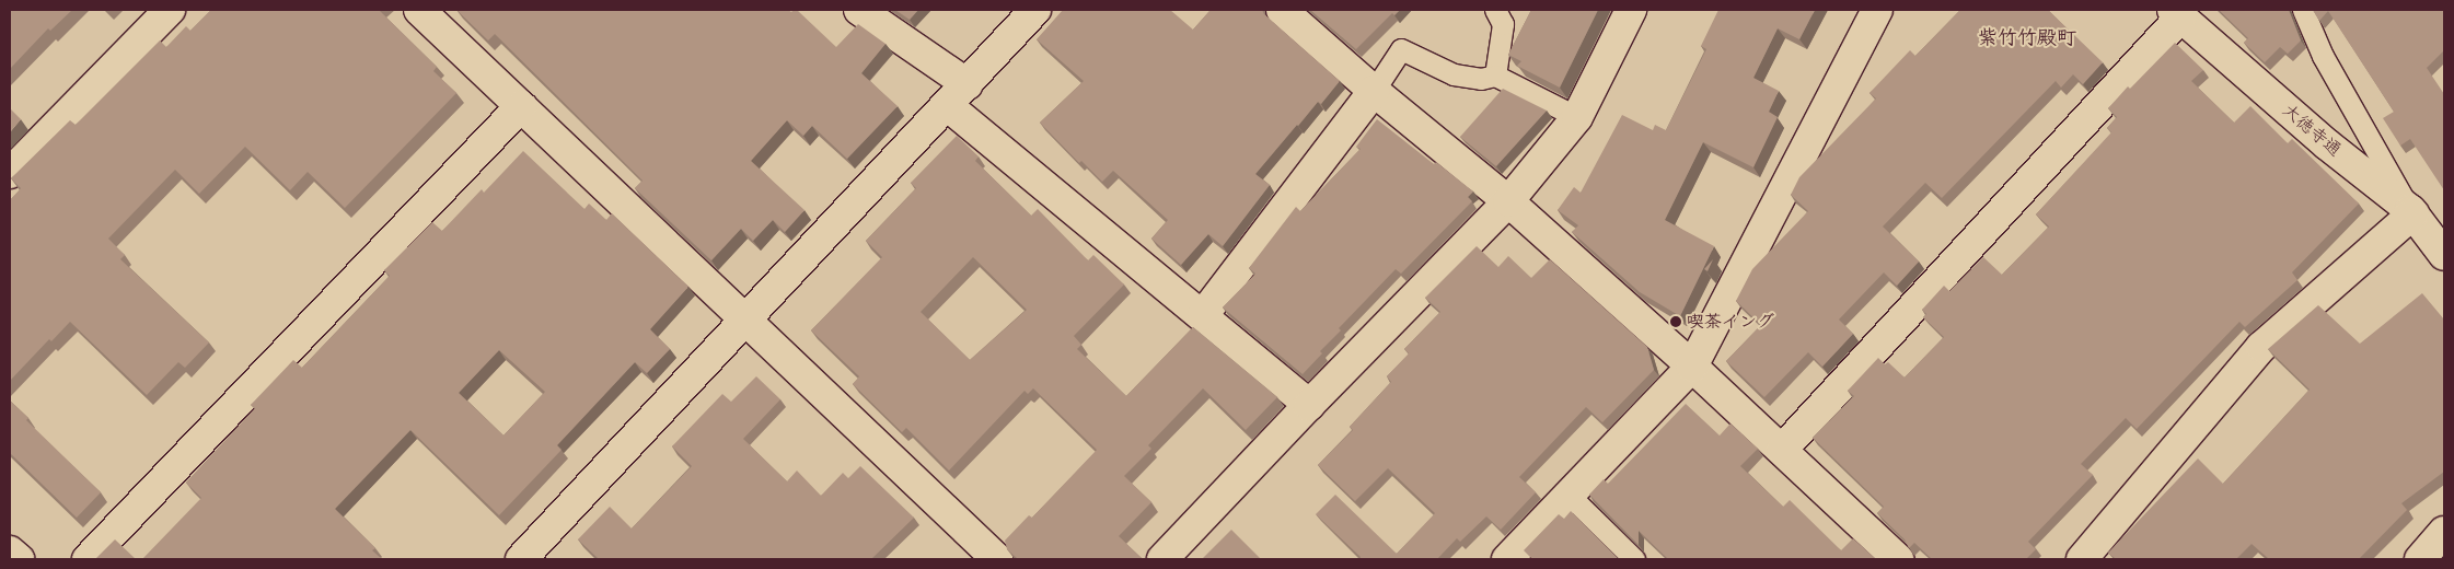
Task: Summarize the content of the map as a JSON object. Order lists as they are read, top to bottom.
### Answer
{
  "streets": {
    "street": ["大徳寺通"]
  },
  "districts": ["紫竹竹殿町"],
  "places": ["喫茶イング"]
}
